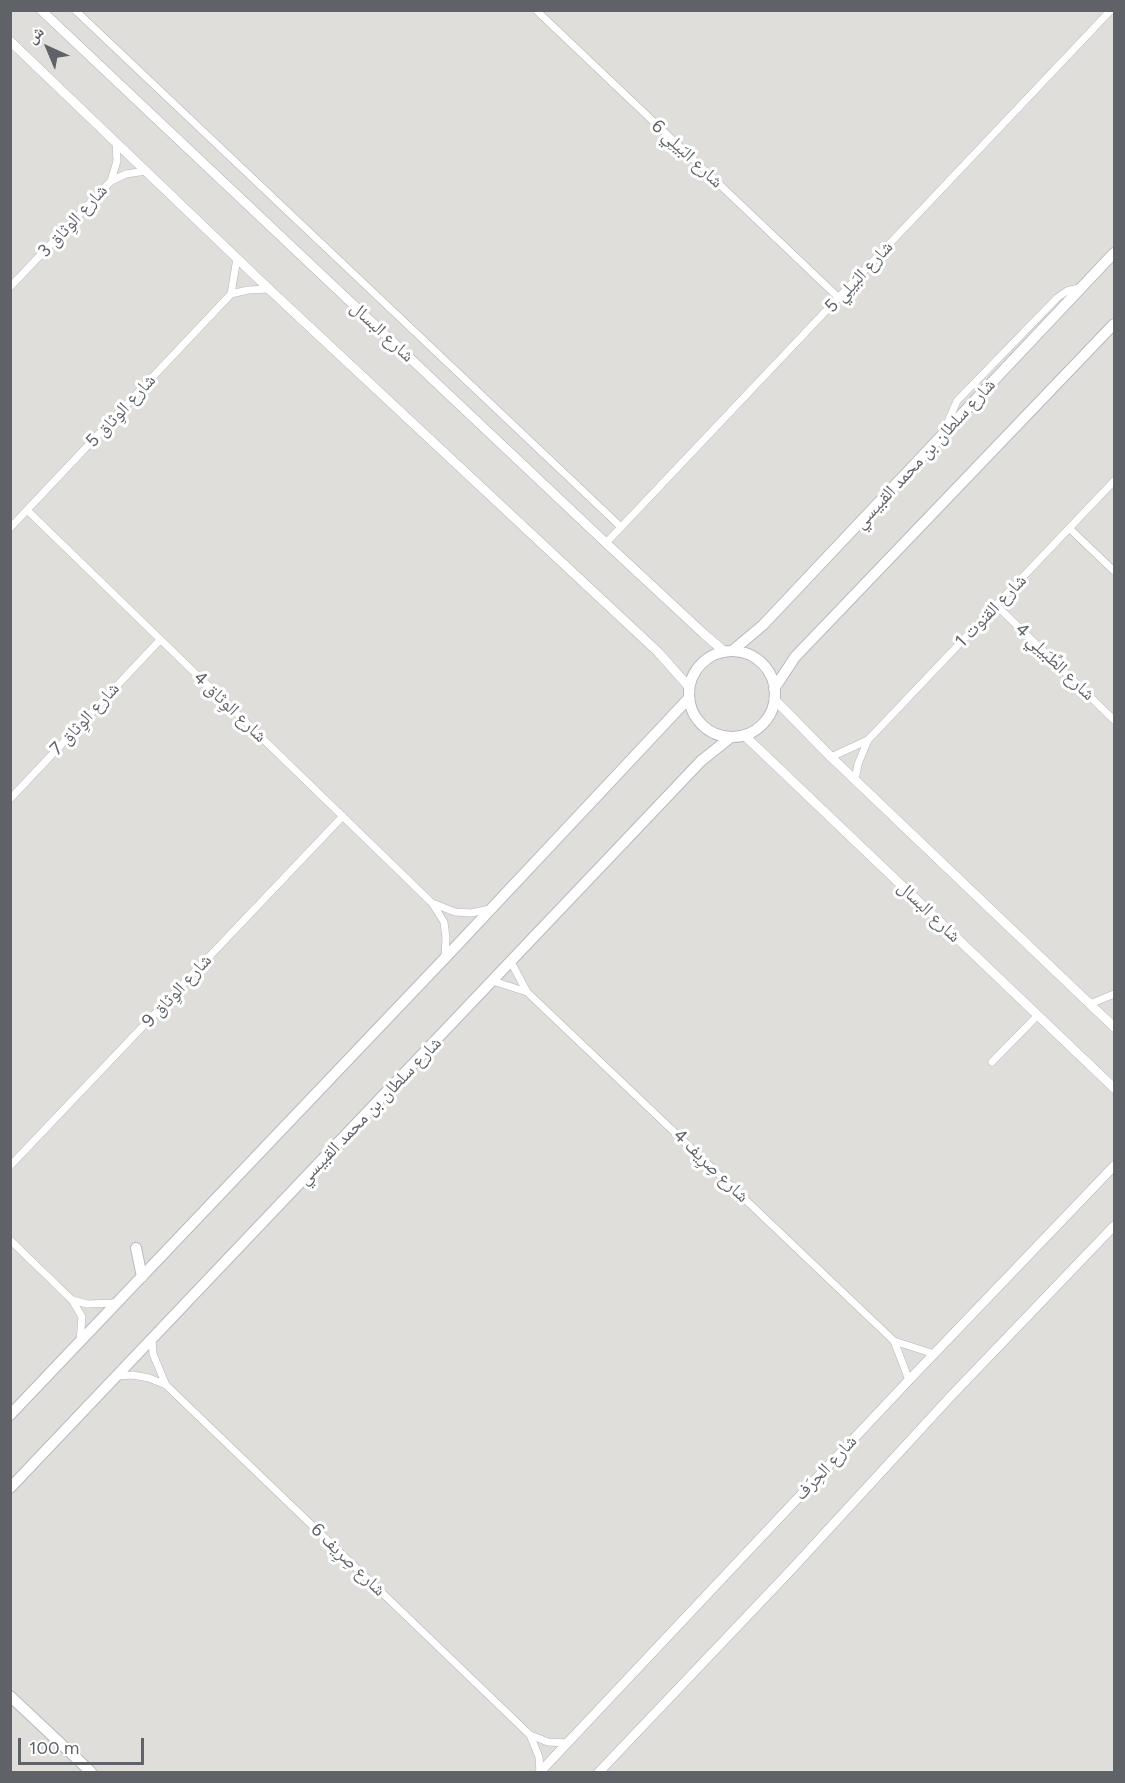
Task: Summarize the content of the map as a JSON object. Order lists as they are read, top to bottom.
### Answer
{
  "streets": {
    "main road": ["شارع سلطان بن محمد القبيسي"],
    "street": [
      "شارع البَيلِي 6",
      "شارع الوِثاق 3",
      "شارع البَيلِي 5",
      "شارع البسال",
      "شارع الوِثاق 5",
      "شارع القنوت 1",
      "شارع الطِّبَيلِي 4",
      "شارع الوِثاق 4",
      "شارع الوِثاق 7",
      "شارع الوِثاق 9",
      "شارع صِرِيف 4",
      "شارع الحِرَف",
      "شارع صِرِيف 6"
    ]
  },
  "crossings": [
    ["شارع البَيلِي 6", "شارع البَيلِي 5"],
    ["شارع البَيلِي 5", "شارع البسال"],
    ["شارع البسال", "شارع سلطان بن محمد القبيسي"],
    ["شارع الوِثاق 5", "شارع الوِثاق 4"],
    ["شارع سلطان بن محمد القبيسي", "شارع صِرِيف 4"],
    ["شارع سلطان بن محمد القبيسي", "شارع صِرِيف 6"],
    ["شارع القنوت 1", "شارع الطِّبَيلِي 4"],
    ["شارع الوِثاق 4", "شارع الوِثاق 7"],
    ["شارع الوِثاق 4", "شارع الوِثاق 9"],
    ["شارع صِرِيف 4", "شارع الحِرَف"],
    ["شارع الحِرَف", "شارع صِرِيف 6"]
  ],
  "scale_bar": "100 m",
  "north": "top left"
}
